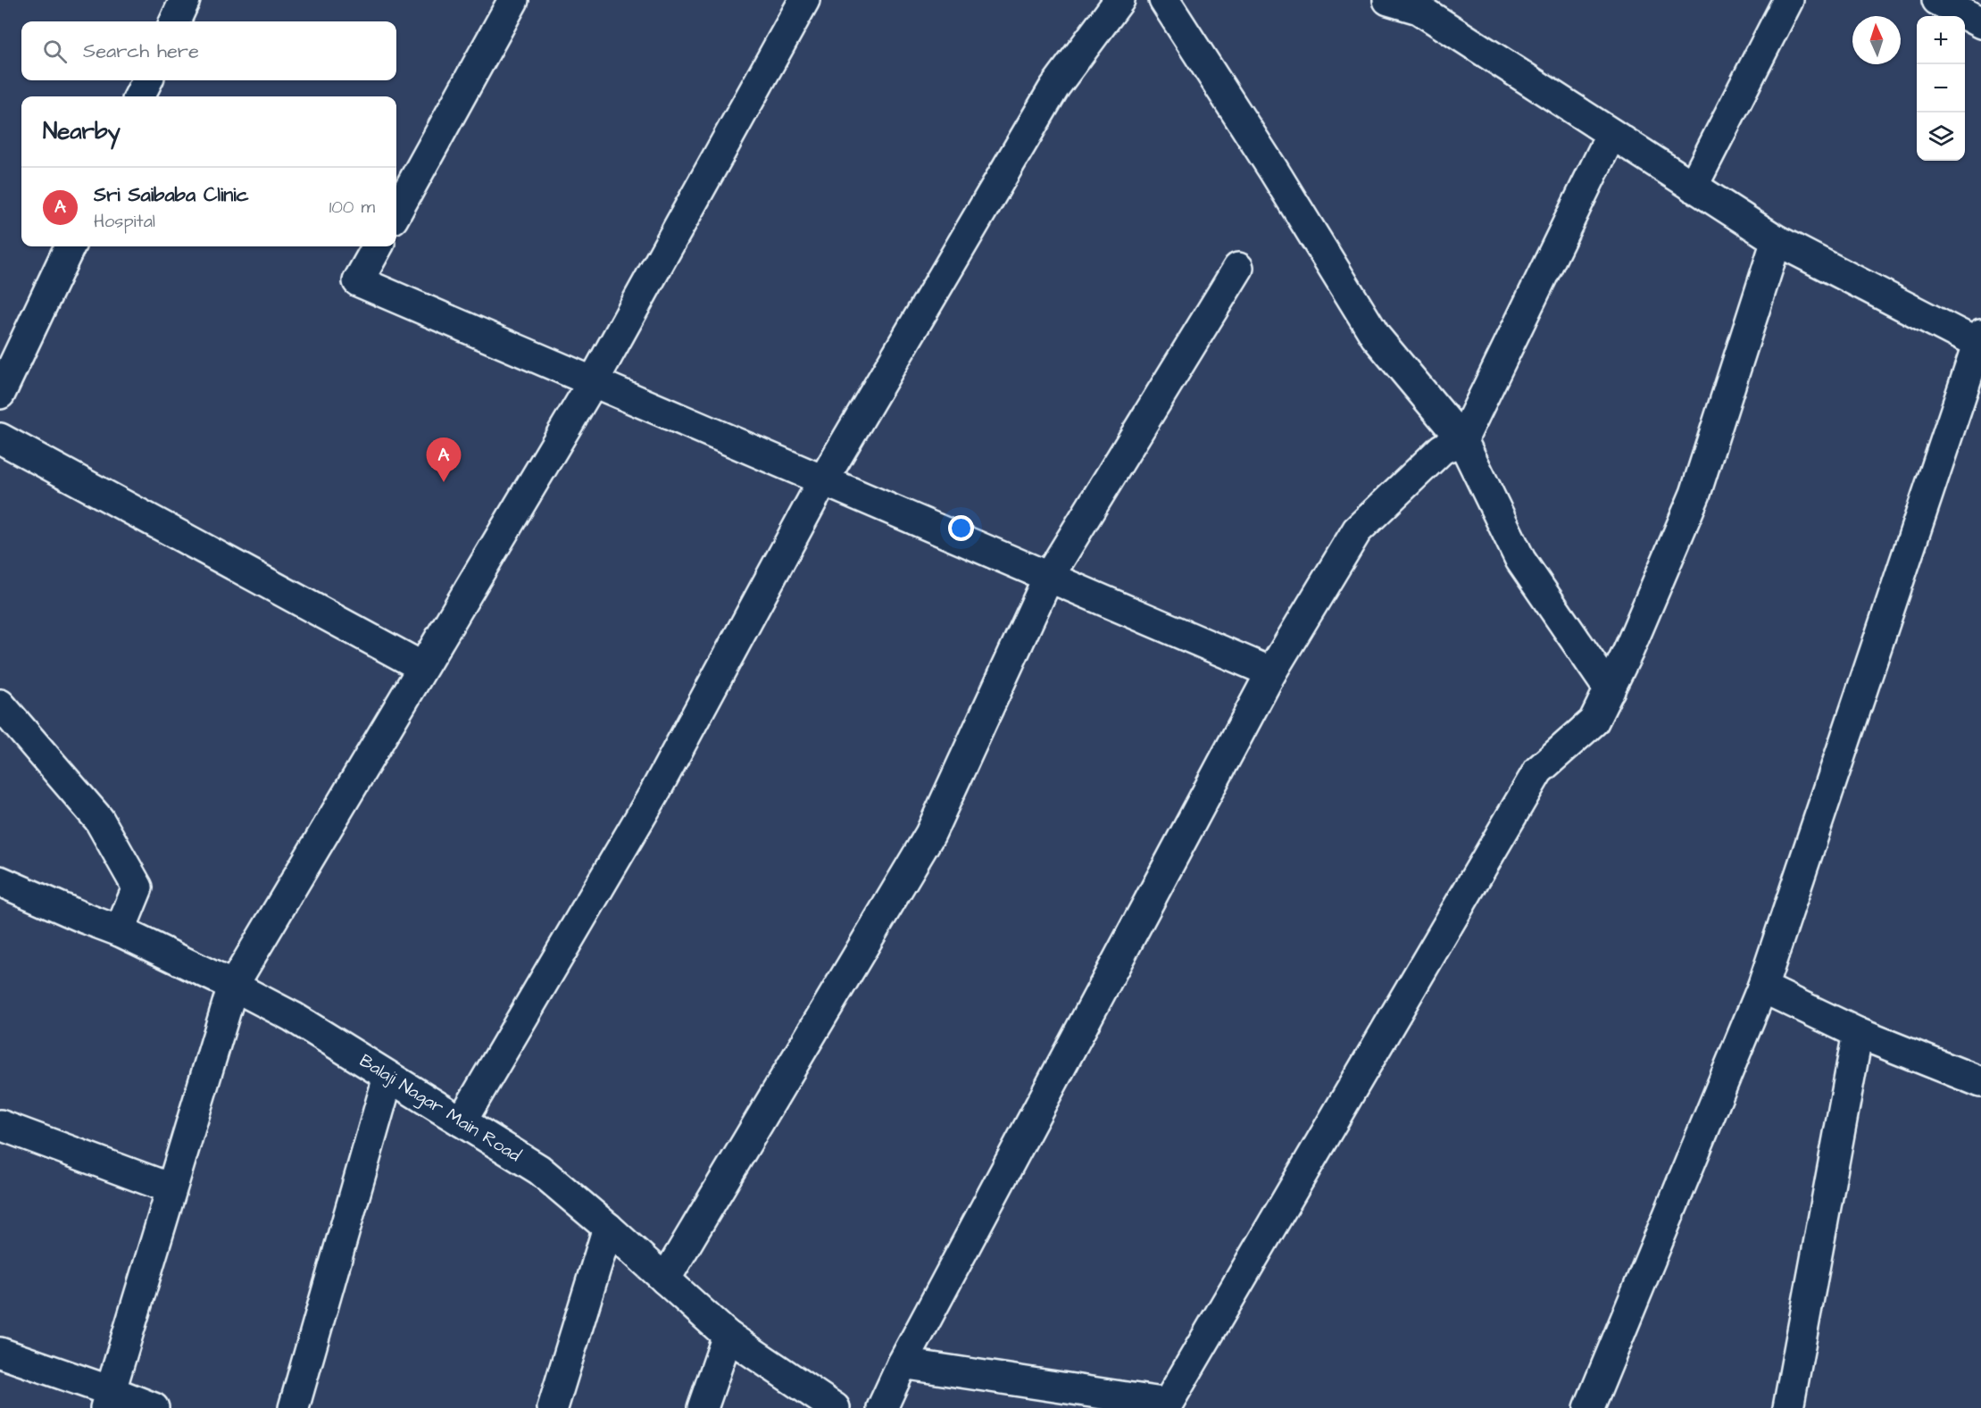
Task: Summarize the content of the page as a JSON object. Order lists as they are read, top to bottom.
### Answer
{
  "streets": {
    "street": ["Balaji Nagar Main Road"]
  },
  "north": "top",
  "page": {
    "map_buttons": ["+", "−"],
    "search": "Search here",
    "heading": "Nearby",
    "list": [
      {
        "mark": "A",
        "name": "Sri Saibaba Clinic",
        "note": "Hospital",
        "value": "100 m"
      }
    ],
    "pins": "A"
  }
}
